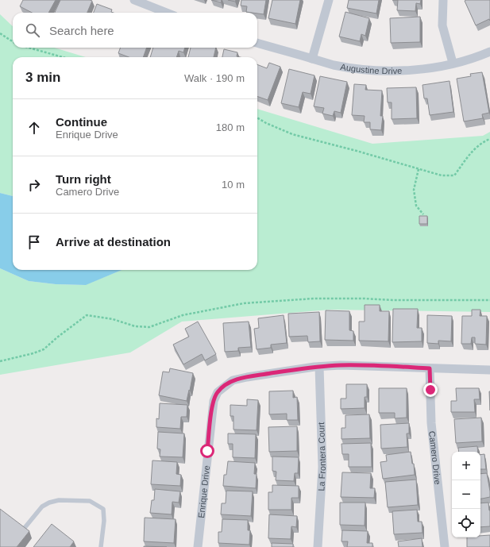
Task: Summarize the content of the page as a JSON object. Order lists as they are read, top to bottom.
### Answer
{
  "streets": {
    "street": [
      "Augustine Drive",
      "La Frontera Court",
      "Camero Drive",
      "Enrique Drive"
    ]
  },
  "crossings": [
    ["La Frontera Court", "Enrique Drive"],
    ["Camero Drive", "Enrique Drive"]
  ],
  "page": {
    "search": "Search here",
    "heading": ["3 min", "Walk · 190 m"],
    "list": [
      ["Continue", "Enrique Drive", "180 m"],
      ["Turn right", "Camero Drive", "10 m"],
      "Arrive at destination"
    ],
    "map_buttons": ["+", "−"]
  }
}
